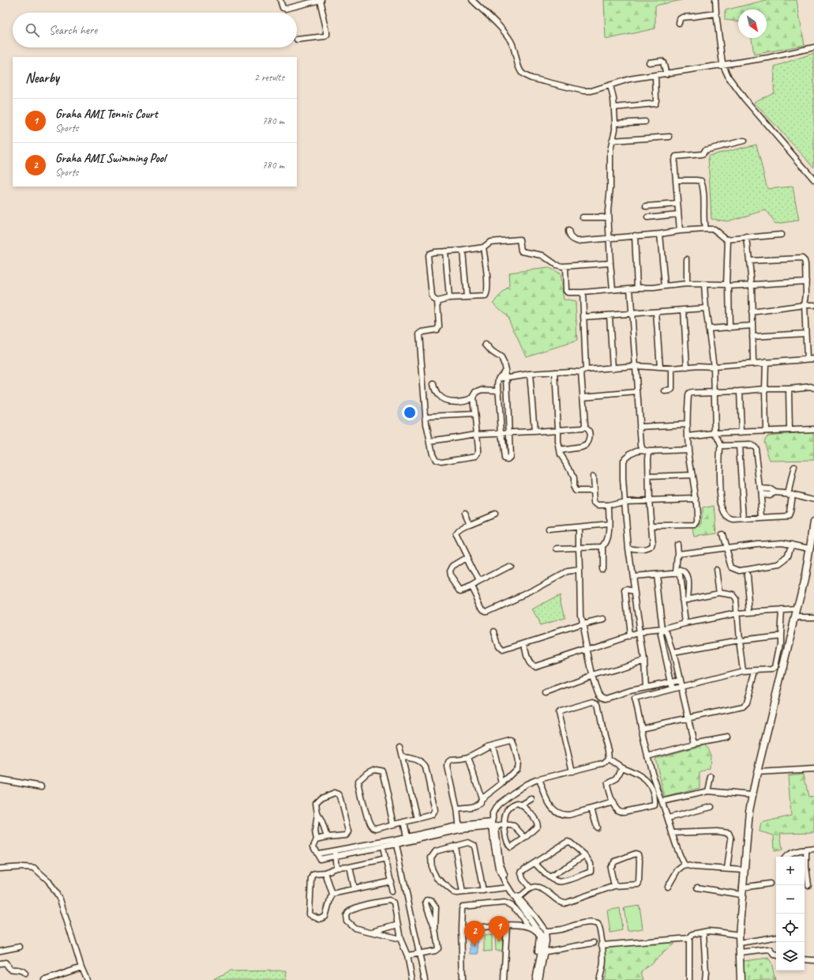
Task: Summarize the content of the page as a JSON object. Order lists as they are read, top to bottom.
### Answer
{
  "north": "bottom right",
  "page": {
    "search": "Search here",
    "heading": ["Nearby", "2 results"],
    "list": [
      {
        "mark": "1",
        "name": "Graha AMI Tennis Court",
        "note": "Sports",
        "value": "780 m"
      },
      {
        "mark": "2",
        "name": "Graha AMI Swimming Pool",
        "note": "Sports",
        "value": "780 m"
      }
    ],
    "map_buttons": ["+", "−"],
    "pins": ["1", "2"]
  }
}
